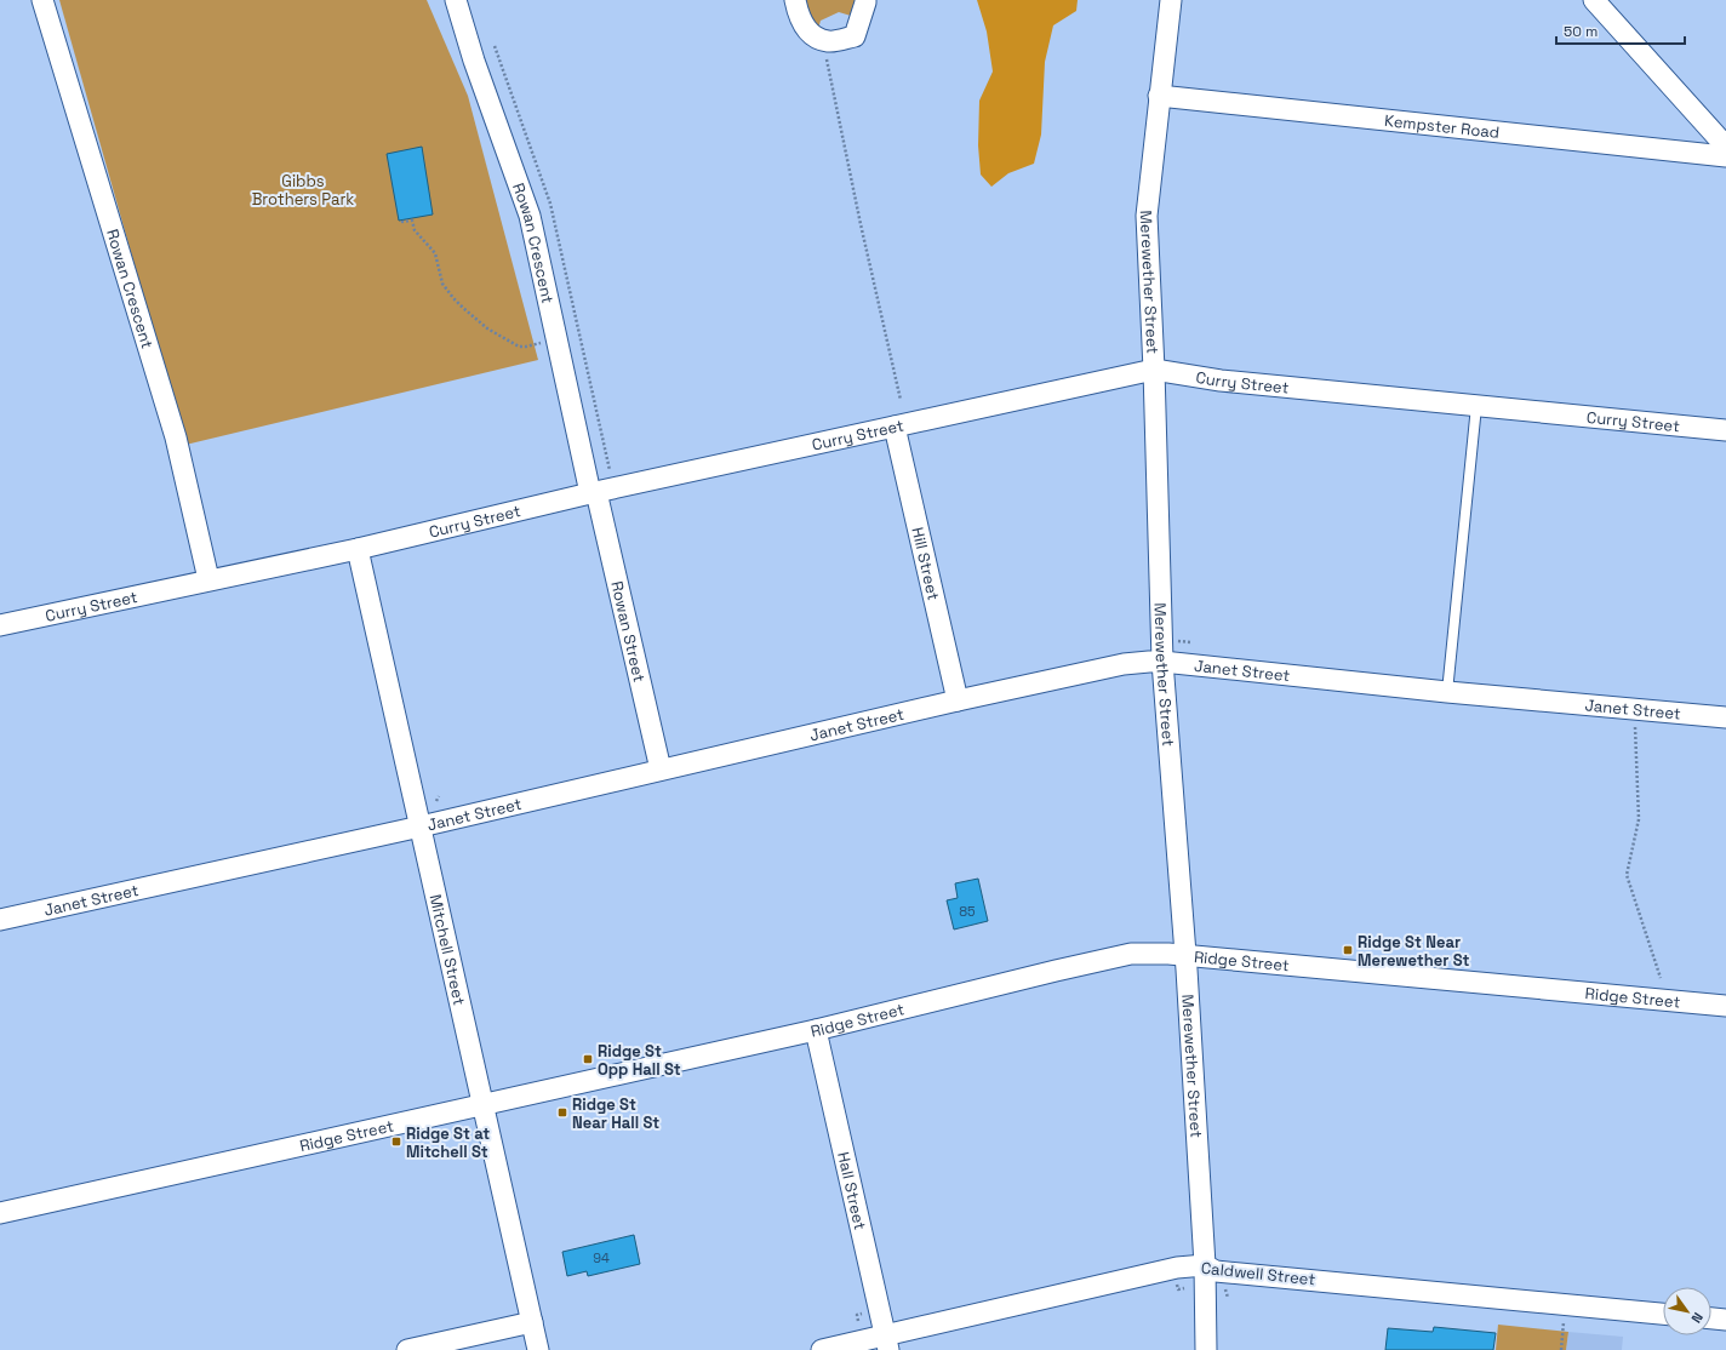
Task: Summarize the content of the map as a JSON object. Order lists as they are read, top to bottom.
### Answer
{
  "streets": {
    "street": [
      "Kempster Road",
      "Rowan Crescent",
      "Merewether Street",
      "Curry Street",
      "Hill Street",
      "Rowan Street",
      "Janet Street",
      "Mitchell Street",
      "Ridge Street",
      "Hall Street",
      "Caldwell Street"
    ]
  },
  "crossings": [
    ["Kempster Road", "Merewether Street"],
    ["Rowan Crescent", "Curry Street"],
    ["Rowan Crescent", "Rowan Street"],
    ["Merewether Street", "Curry Street"],
    ["Merewether Street", "Janet Street"],
    ["Merewether Street", "Ridge Street"],
    ["Merewether Street", "Caldwell Street"],
    ["Curry Street", "Hill Street"],
    ["Curry Street", "Rowan Street"],
    ["Curry Street", "Mitchell Street"],
    ["Hill Street", "Janet Street"],
    ["Rowan Street", "Janet Street"],
    ["Janet Street", "Mitchell Street"],
    ["Mitchell Street", "Ridge Street"],
    ["Ridge Street", "Hall Street"],
    ["Hall Street", "Caldwell Street"]
  ],
  "parks": ["Gibbs Brothers Park"],
  "places": {
    "transit": [
      "Ridge St Near Merewether St",
      "Ridge St Opp Hall St",
      "Ridge St Near Hall St",
      "Ridge St at Mitchell St"
    ]
  },
  "house_numbers": ["85", "94"],
  "scale_bar": "50 m",
  "north": "bottom right"
}
